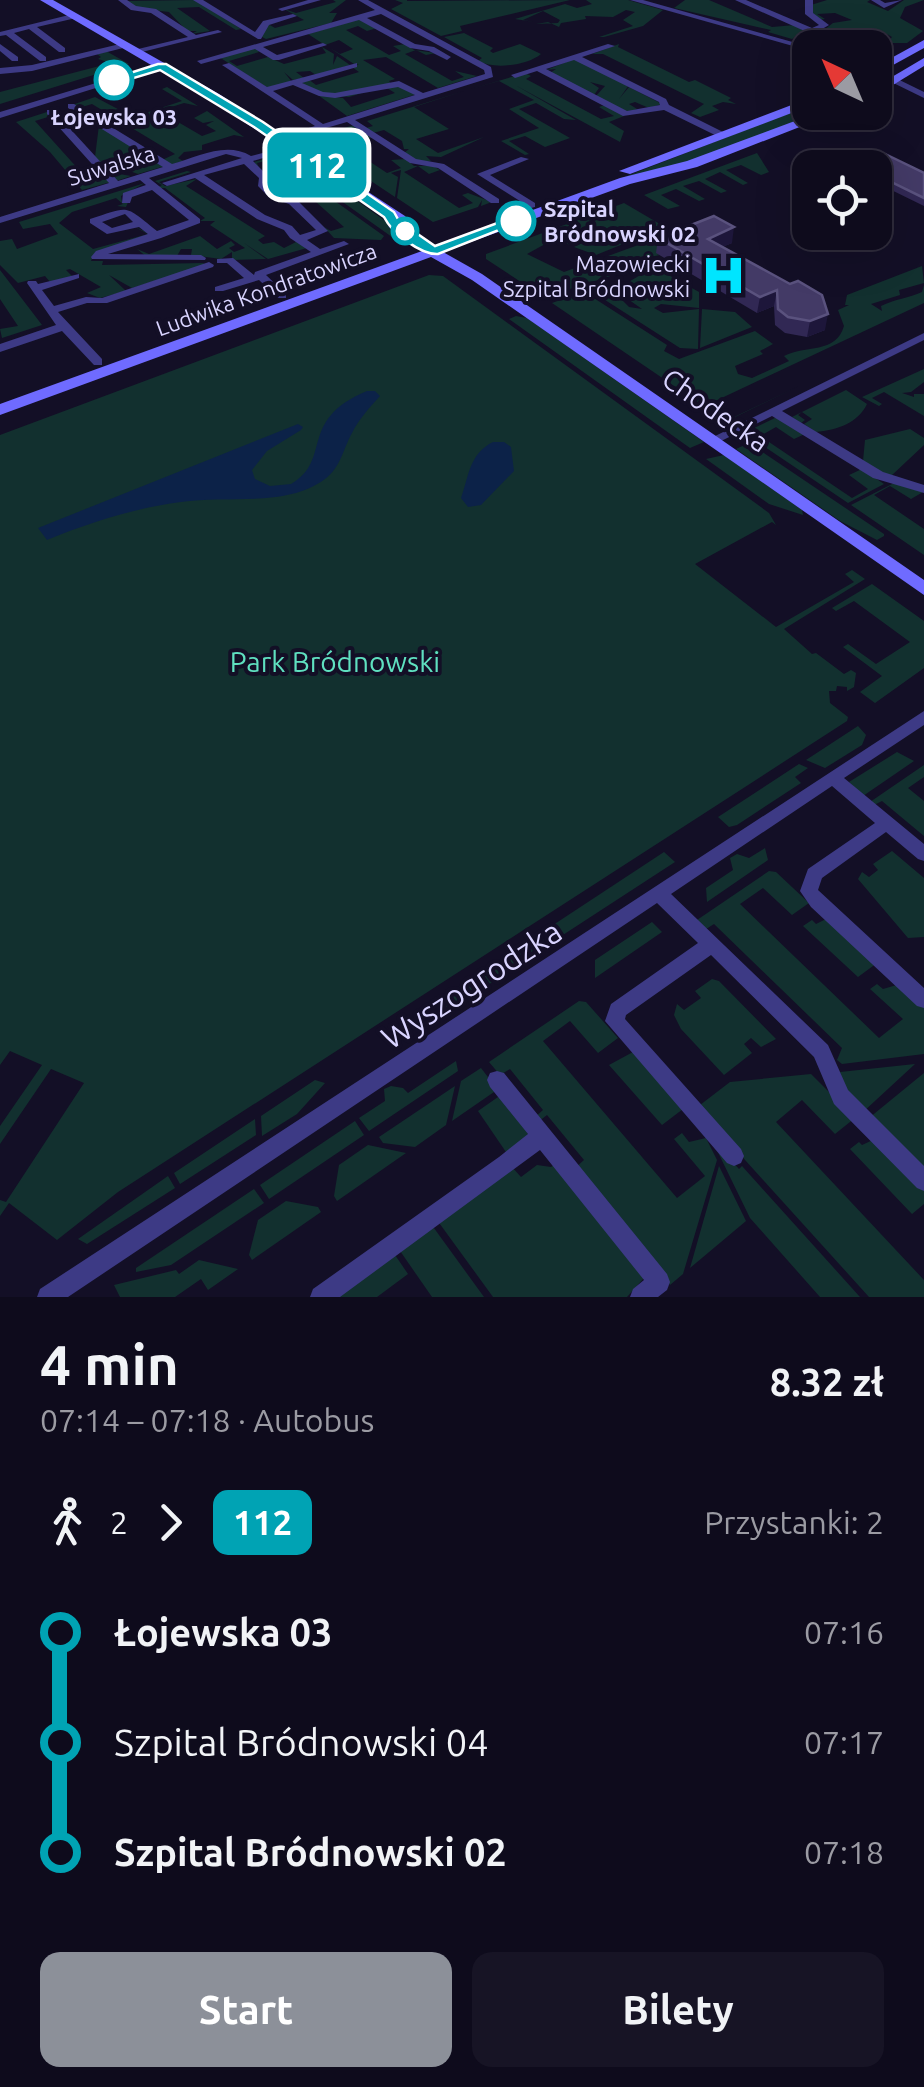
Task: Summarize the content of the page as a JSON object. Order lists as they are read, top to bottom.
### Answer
{
  "streets": {
    "main road": ["Ludwika Kondratowicza", "Chodecka"],
    "street": ["Suwalska", "Wyszogrodzka"]
  },
  "crossings": [
    ["Suwalska", "Chodecka"],
    ["Ludwika Kondratowicza", "Chodecka"]
  ],
  "parks": ["Park Bródnowski"],
  "places": {
    "other": ["Łojewska 03", "Szpital Bródnowski 02"],
    "hospital": ["Mazowiecki Szpital Bródnowski"]
  },
  "lines": ["bus line 112"],
  "north": "top left",
  "page": {
    "on_map": "112",
    "heading": ["4 min", "07:14 – 07:18 · Autobus", "8.32 zł"],
    "legs": ["2", "112", "Przystanki: 2"],
    "list": [
      {
        "name": "Łojewska 03",
        "value": "07:16"
      },
      {
        "name": "Szpital Bródnowski 04",
        "value": "07:17"
      },
      {
        "name": "Szpital Bródnowski 02",
        "value": "07:18"
      }
    ],
    "buttons": ["Start", "Bilety"]
  }
}
